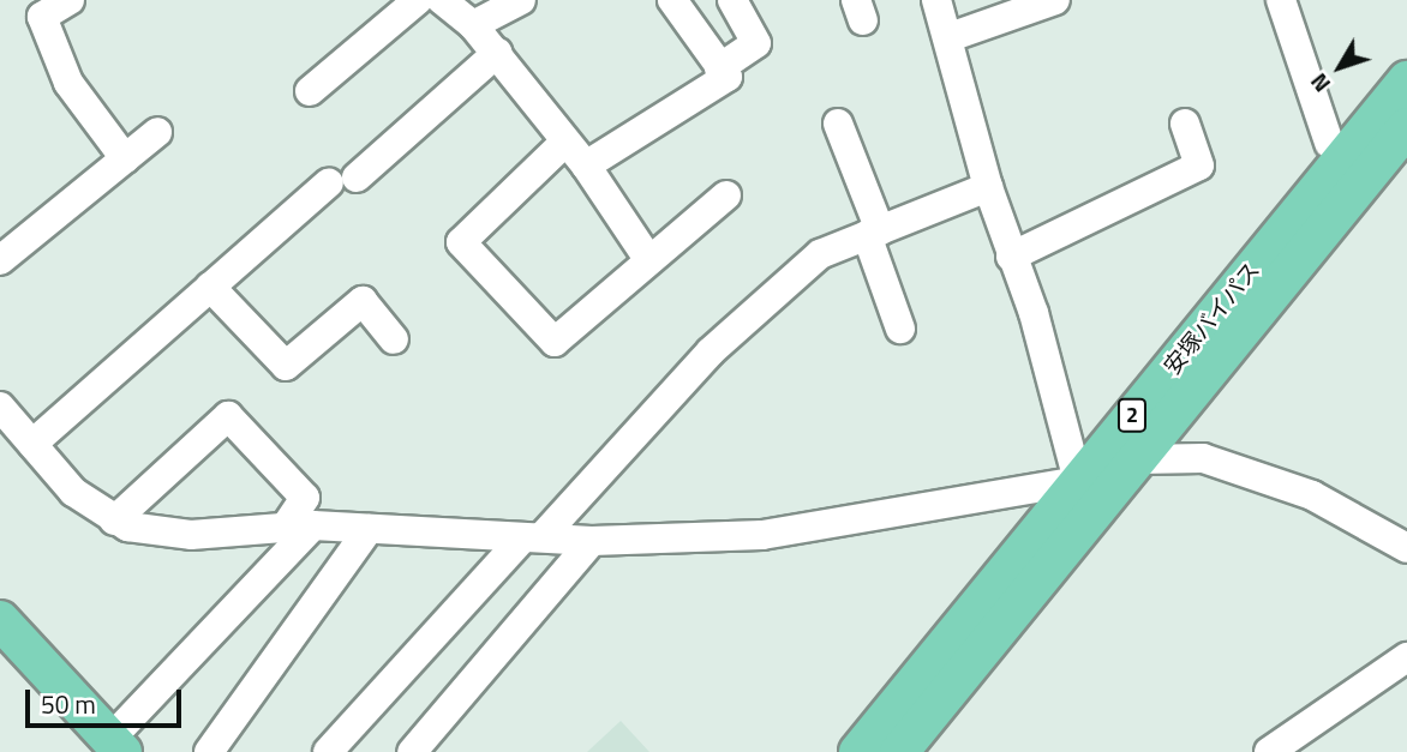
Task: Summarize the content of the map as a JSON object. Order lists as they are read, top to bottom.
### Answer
{
  "streets": {
    "main road": ["安塚バイパス", "2"]
  },
  "scale_bar": "50 m",
  "north": "bottom left"
}
